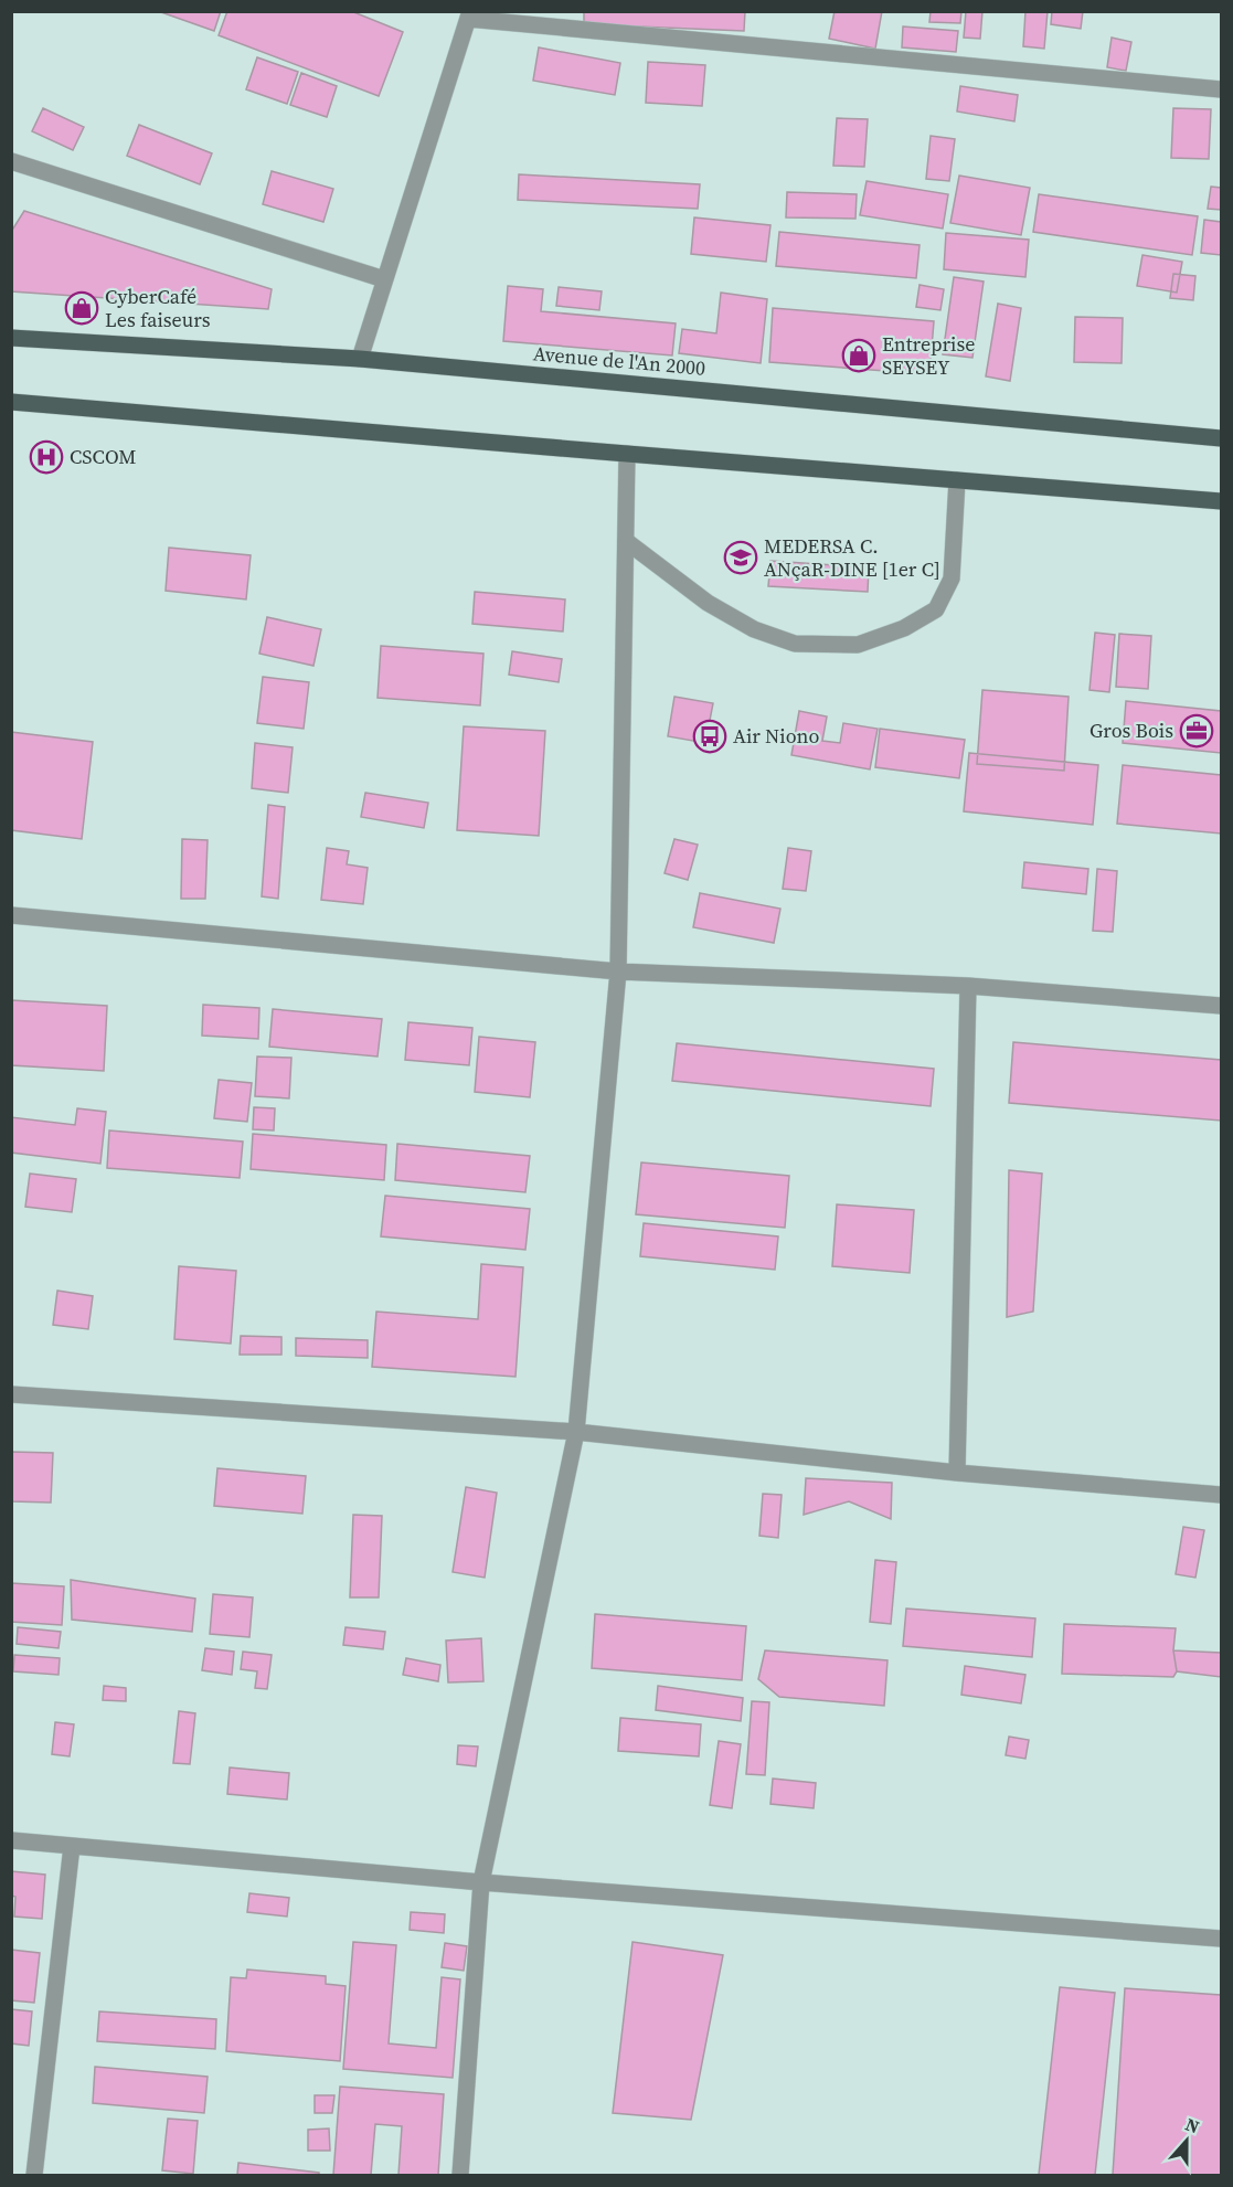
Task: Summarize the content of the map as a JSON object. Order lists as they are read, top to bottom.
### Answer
{
  "streets": {
    "main road": ["Avenue de l'An 2000"]
  },
  "places": {
    "shop": ["CyberCafé Les faiseurs", "Entreprise SEYSEY"],
    "hospital": ["CSCOM"],
    "school or university": ["MEDERSA C. ANçaR-DINE [1er C]"],
    "office": ["Gros Bois"],
    "bus stop": ["Air Niono"]
  },
  "north": "top"
}
